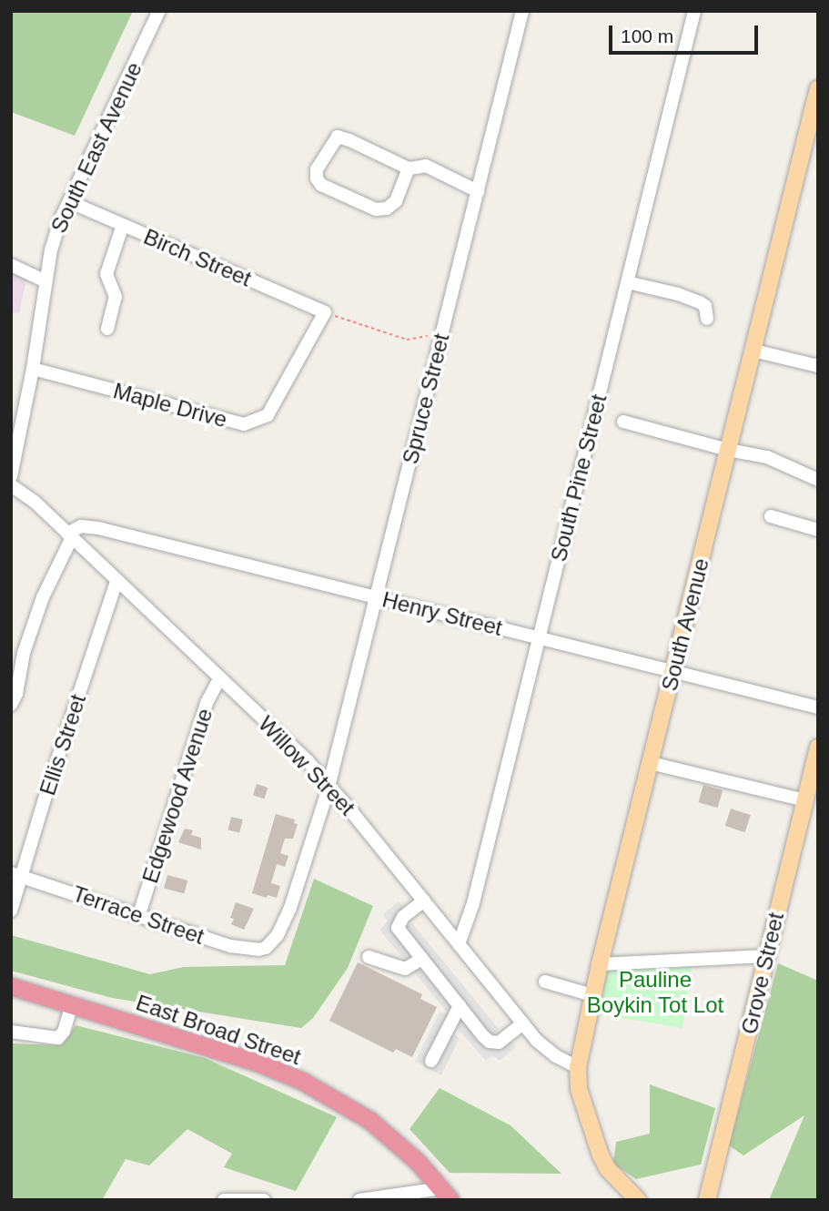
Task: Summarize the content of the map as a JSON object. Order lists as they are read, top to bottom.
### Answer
{
  "streets": {
    "highway": ["East Broad Street"],
    "main road": ["South Avenue", "Grove Street"],
    "street": [
      "South East Avenue",
      "Birch Street",
      "Spruce Street",
      "Maple Drive",
      "South Pine Street",
      "Henry Street",
      "Ellis Street",
      "Willow Street",
      "Edgewood Avenue",
      "Terrace Street"
    ]
  },
  "crossings": [
    ["South East Avenue", "Birch Street"],
    ["South East Avenue", "Maple Drive"],
    ["Birch Street", "Maple Drive"],
    ["Spruce Street", "Henry Street"],
    ["Spruce Street", "Willow Street"],
    ["Spruce Street", "Terrace Street"],
    ["South Pine Street", "Henry Street"],
    ["South Pine Street", "Willow Street"],
    ["Henry Street", "South Avenue"],
    ["Henry Street", "Willow Street"],
    ["South Avenue", "Willow Street"],
    ["Ellis Street", "Willow Street"],
    ["Ellis Street", "Terrace Street"],
    ["Willow Street", "Edgewood Avenue"],
    ["Edgewood Avenue", "Terrace Street"]
  ],
  "parks": ["Pauline Boykin Tot Lot"],
  "scale_bar": "100 m"
}
